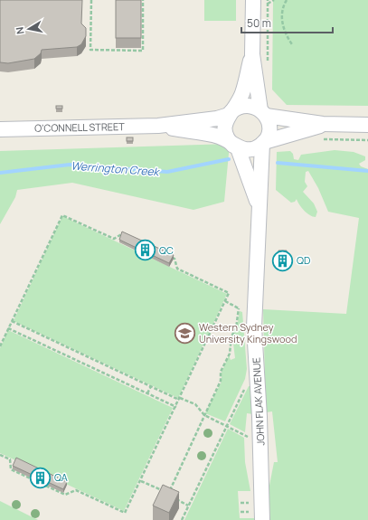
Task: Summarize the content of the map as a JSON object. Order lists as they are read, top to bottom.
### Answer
{
  "streets": {
    "street": ["O'CONNELL STREET", "JOHN FLAK AVENUE"]
  },
  "crossings": [
    ["O'CONNELL STREET", "JOHN FLAK AVENUE"]
  ],
  "water": ["Werrington Creek"],
  "places": {
    "building": ["QC", "QD", "QA"],
    "school or university": ["Western Sydney University Kingswood"]
  },
  "scale_bar": "50 m",
  "north": "left"
}
